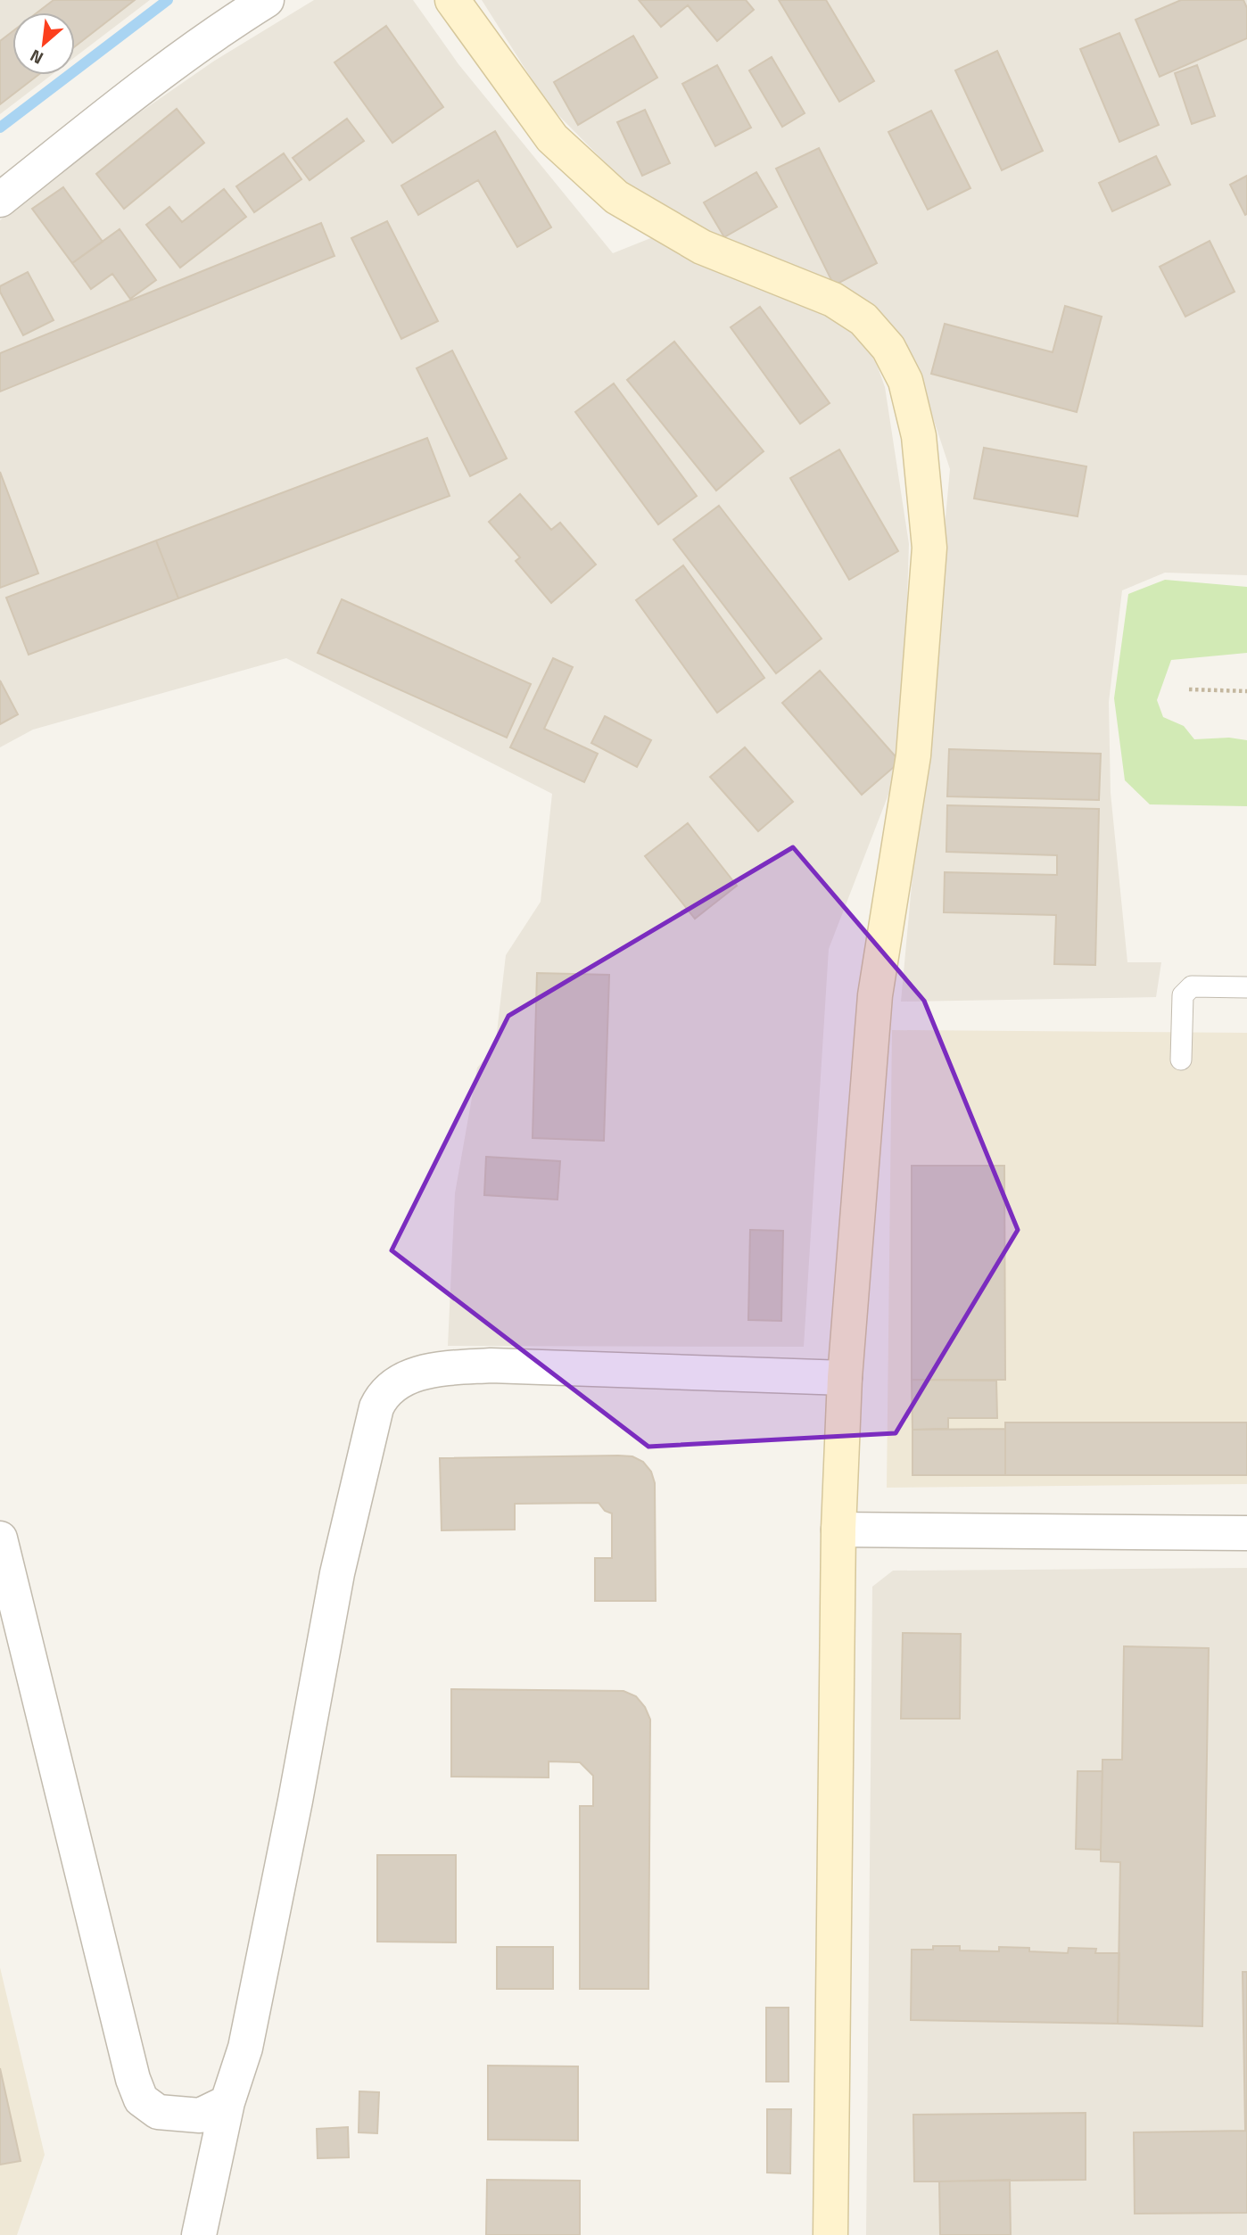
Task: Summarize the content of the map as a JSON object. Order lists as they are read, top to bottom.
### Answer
{
  "north": "bottom left"
}
